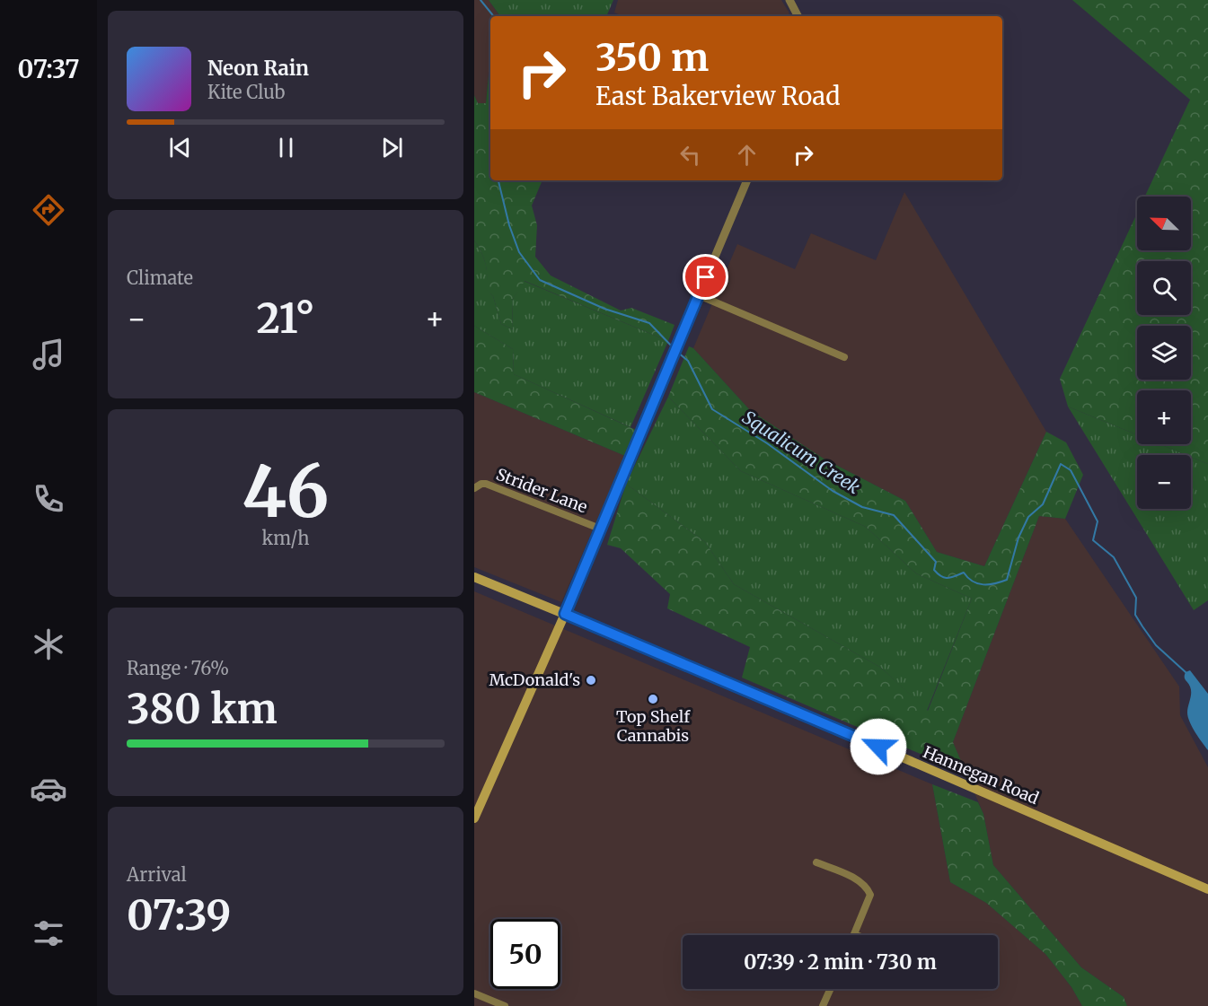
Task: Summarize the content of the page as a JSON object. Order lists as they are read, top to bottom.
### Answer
{
  "streets": {
    "main road": ["Hannegan Road"],
    "street": ["Strider Lane"]
  },
  "water": ["Squalicum Creek"],
  "places": ["McDonald's", "Top Shelf Cannabis"],
  "north": "top left",
  "page": {
    "tabs": "07:37",
    "turn": ["350 m", "East Bakerview Road"],
    "song": ["Neon Rain", "Kite Club"],
    "map_buttons": ["+", "−"],
    "tile": [
      "Climate",
      ["46", "km/h"],
      ["Range · 76%", "380 km"],
      ["Arrival", "07:39"]
    ],
    "heat": ["−", "21°", "+"],
    "limit": "50",
    "trip": "07:39 · 2 min · 730 m"
  }
}
